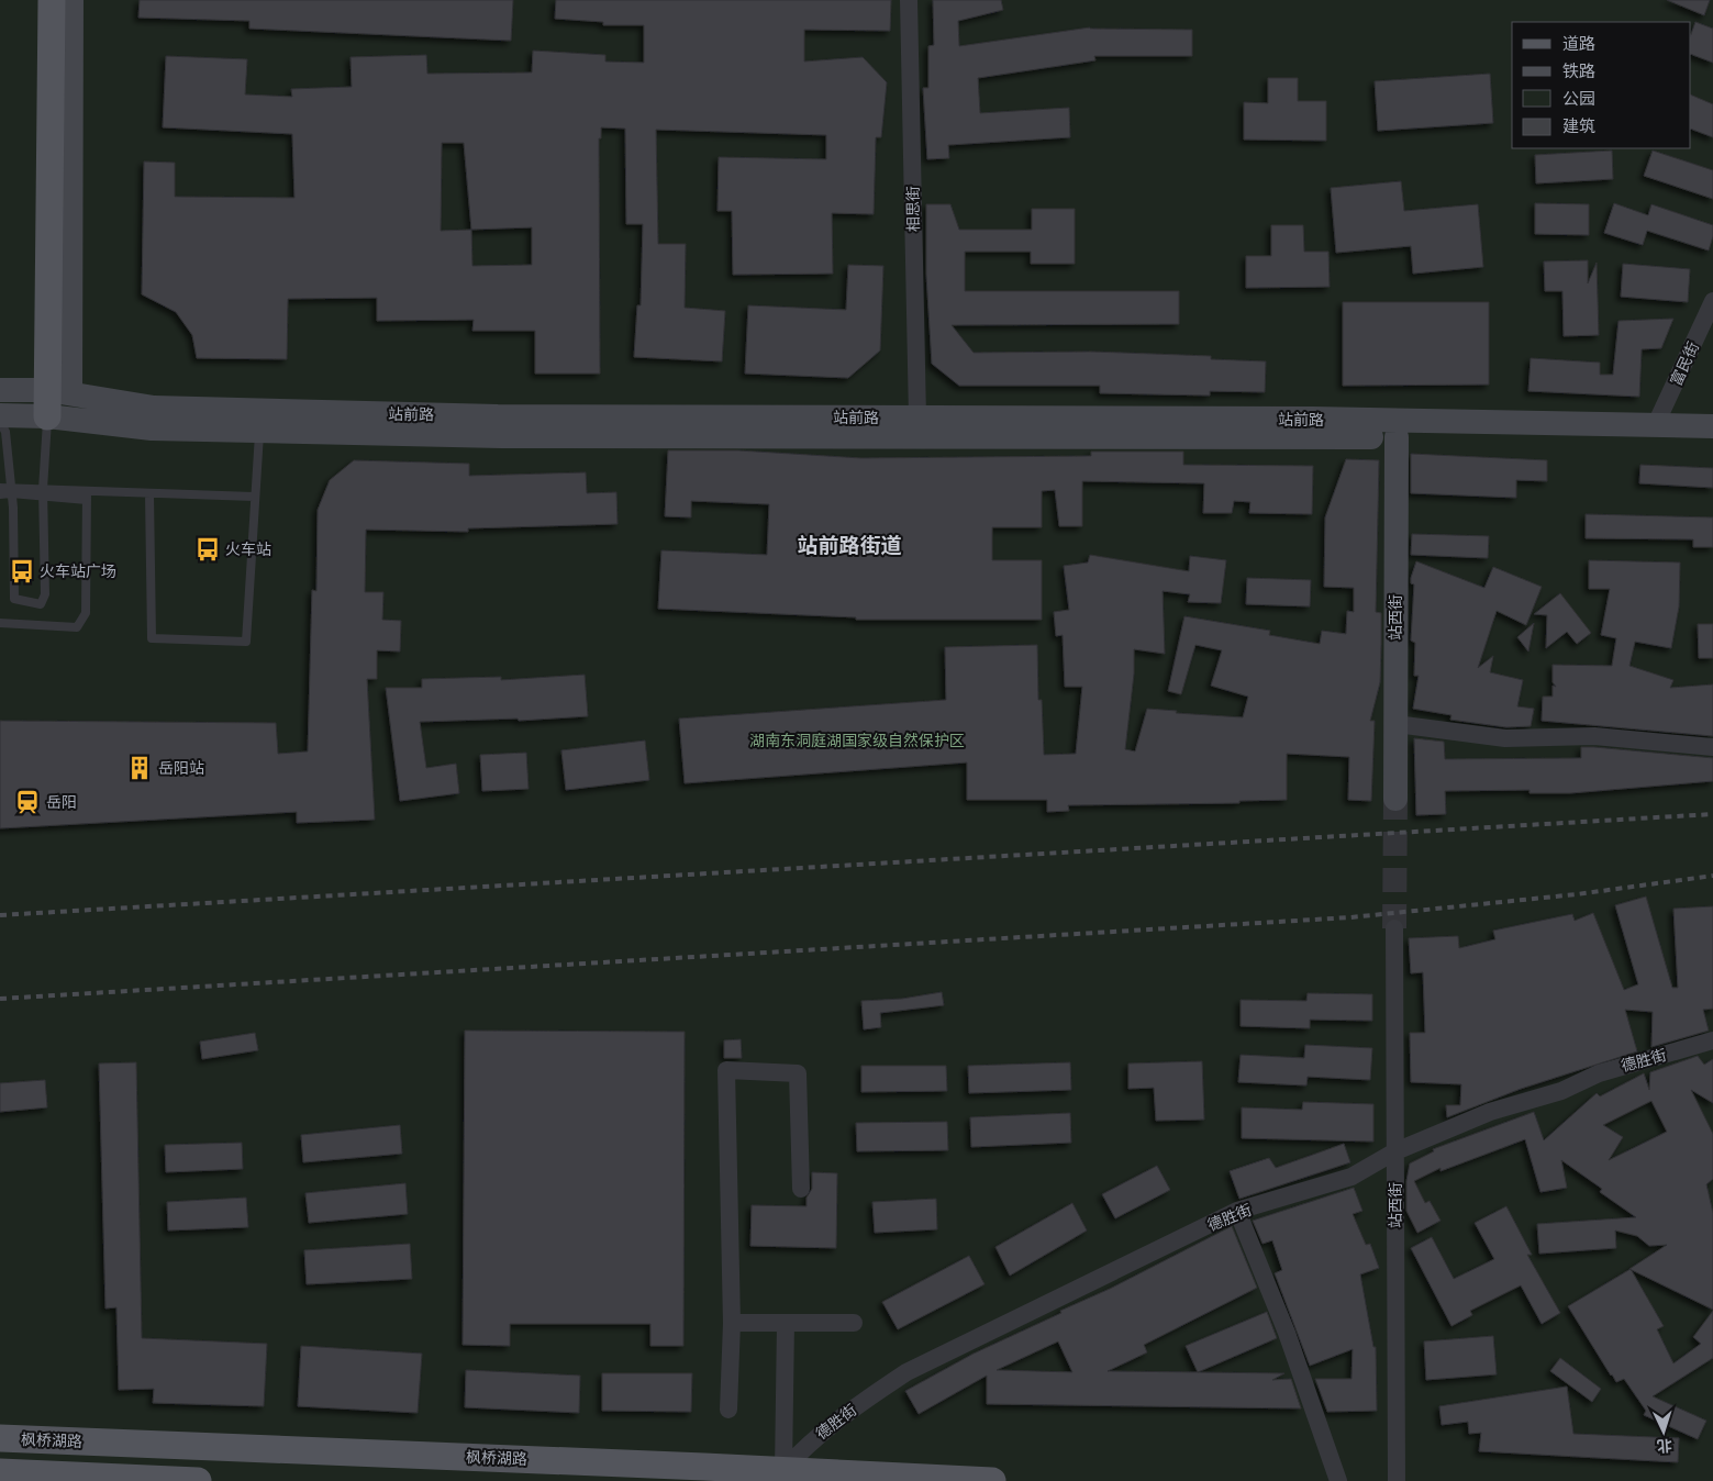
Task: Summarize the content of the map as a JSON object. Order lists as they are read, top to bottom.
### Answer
{
  "streets": {
    "main road": ["站前路", "站西街", "枫桥湖路"],
    "street": ["相思街", "富民街", "德胜街"]
  },
  "crossings": [
    ["相思街", "站前路"],
    ["富民街", "站前路"],
    ["站前路", "站西街"],
    ["站西街", "德胜街"],
    ["德胜街", "枫桥湖路"]
  ],
  "districts": ["站前路街道"],
  "parks": ["湖南东洞庭湖国家级自然保护区"],
  "places": {
    "bus stop": ["火车站", "火车站广场"],
    "building": ["岳阳站"],
    "station": ["岳阳"]
  },
  "legend": [
    "道路",
    "铁路",
    "公园",
    "建筑"
  ],
  "north": "bottom"
}
